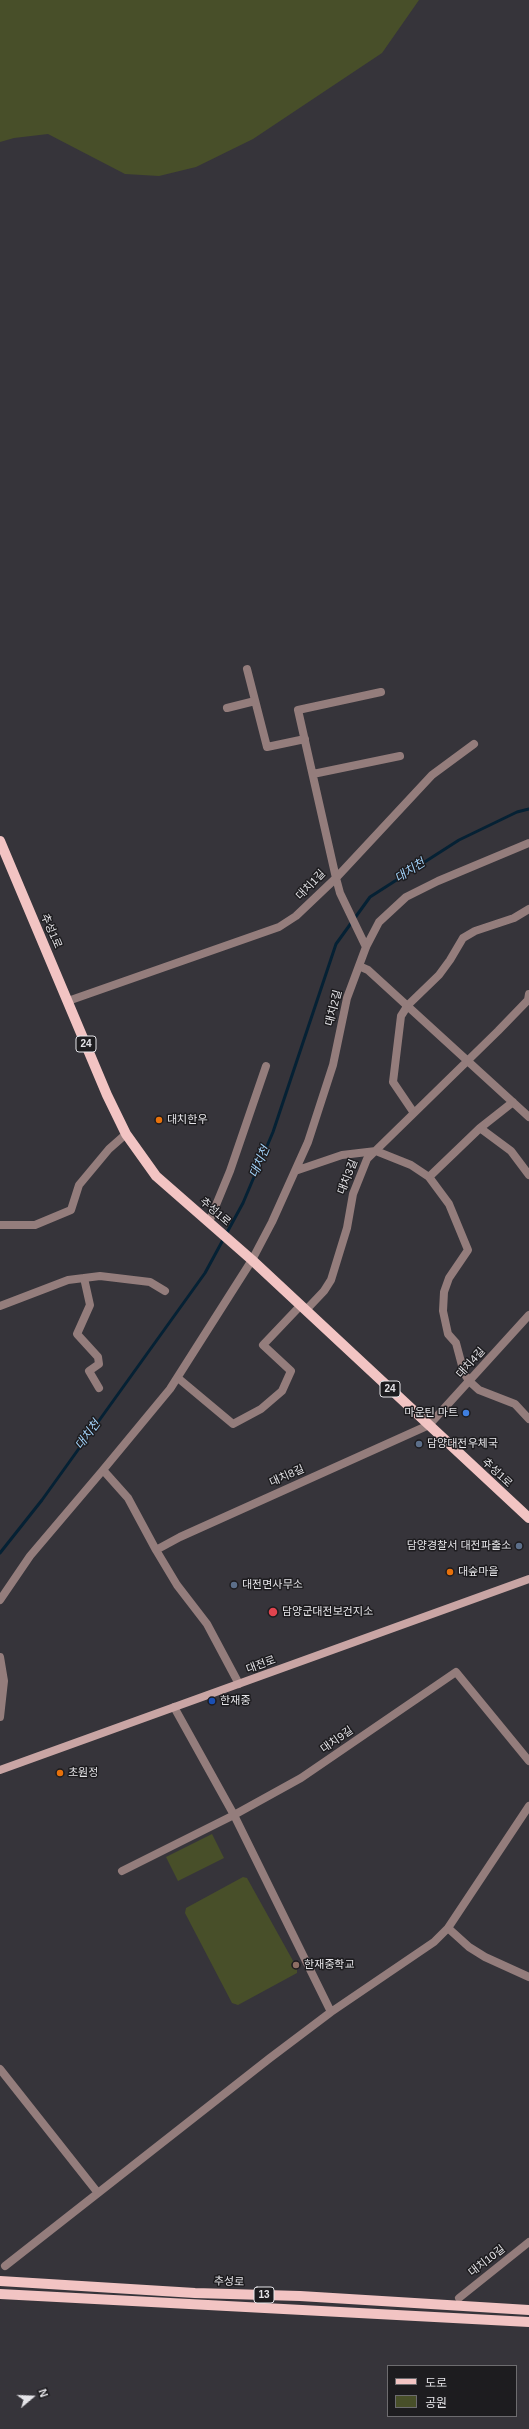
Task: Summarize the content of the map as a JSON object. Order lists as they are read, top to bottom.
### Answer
{
  "streets": {
    "main road": [
      "추성1로",
      "24",
      "추성로",
      "13"
    ],
    "street": [
      "대치1길",
      "대치2길",
      "대치3길",
      "대치4길",
      "대치8길",
      "대전로",
      "대치9길",
      "대치10길"
    ]
  },
  "crossings": [
    ["대치1길", "추성1로"],
    ["추성1로", "대치2길"],
    ["추성1로", "대치3길"],
    ["추성1로", "대치4길"],
    ["추성1로", "대치8길"],
    ["대치4길", "대치8길"]
  ],
  "water": ["대치천"],
  "places": [
    "대치한우",
    "마운틴 마트",
    "담양대전우체국",
    "담양경찰서 대전파출소",
    "대숲마을",
    "대전면사무소",
    "담양군대전보건지소",
    "한재중",
    "초원정",
    "한재중학교"
  ],
  "legend": ["도로", "공원"],
  "north": "right"
}
